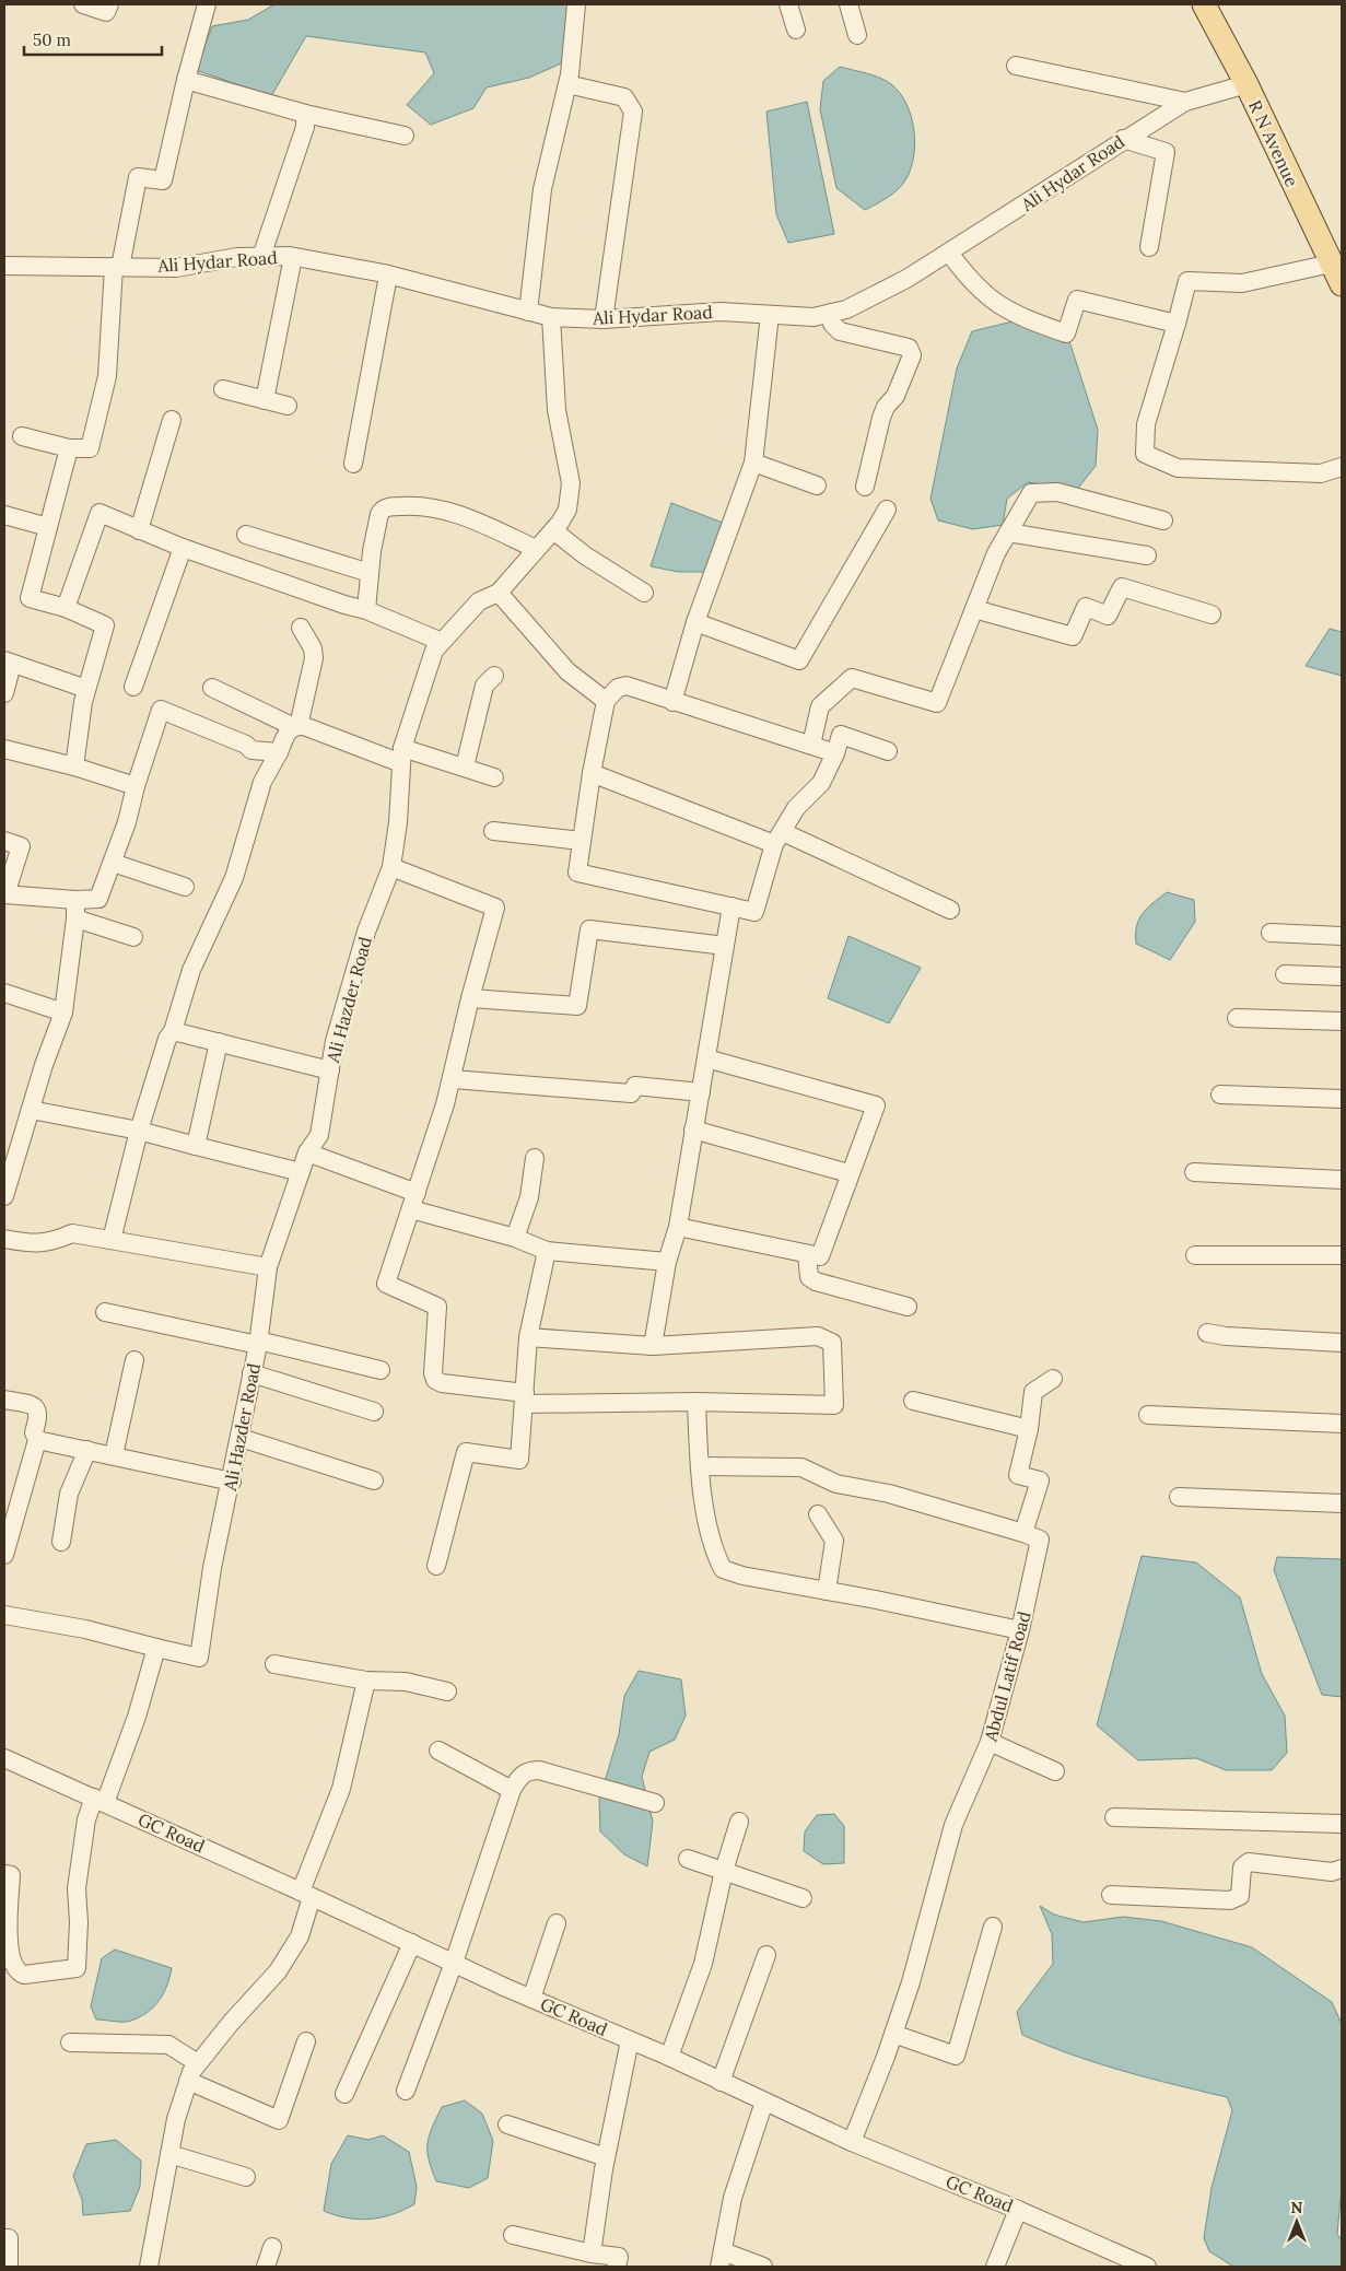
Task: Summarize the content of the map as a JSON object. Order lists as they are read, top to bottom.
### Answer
{
  "streets": {
    "main road": ["R N Avenue"],
    "street": [
      "Ali Hydar Road",
      "Ali Hazder Road",
      "Abdul Latif Road",
      "GC Road"
    ]
  },
  "crossings": [
    ["R N Avenue", "Ali Hydar Road"],
    ["Ali Hydar Road", "Ali Hazder Road"],
    ["Abdul Latif Road", "GC Road"]
  ],
  "scale_bar": "50 m",
  "north": "top"
}
